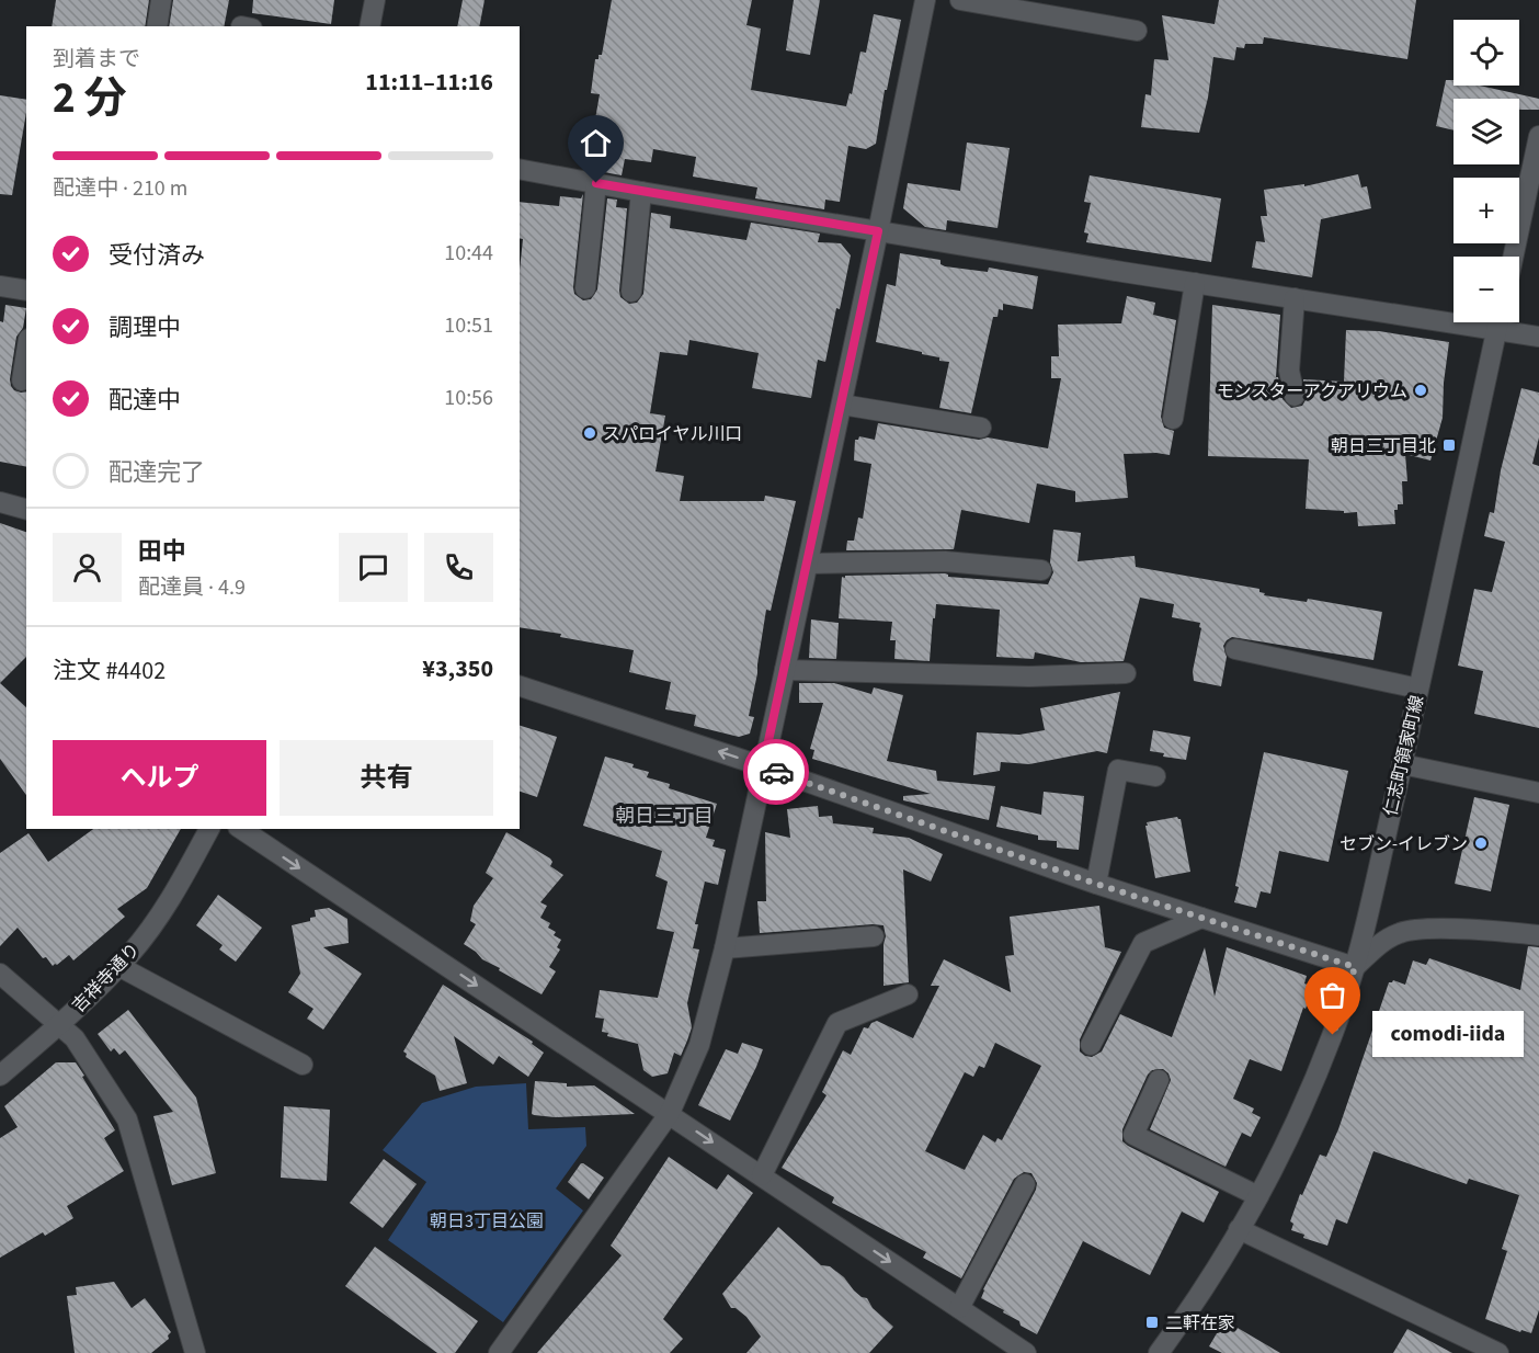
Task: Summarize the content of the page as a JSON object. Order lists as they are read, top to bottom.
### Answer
{
  "streets": {
    "street": ["仁志町領家町線", "吉祥寺通り"]
  },
  "districts": ["朝日三丁目"],
  "parks": ["朝日3丁目公園"],
  "places": {
    "other": [
      "モンスターアクアリウム",
      "スパロイヤル川口",
      "セブン-イレブン",
      "comodi-iida"
    ],
    "transit": ["朝日三丁目北", "二軒在家"]
  },
  "page": {
    "map_buttons": ["+", "−"],
    "heading": ["2 分", "到着まで", "11:11–11:16"],
    "panel": [
      "田中",
      "配達員 · 4.9",
      "注文 #4402",
      "¥3,350"
    ],
    "bar": "配達中 · 210 m",
    "list": [
      ["受付済み", "10:44"],
      ["調理中", "10:51"],
      ["配達中", "10:56"],
      "配達完了"
    ],
    "buttons": ["ヘルプ", "共有"],
    "bubble": "comodi-iida"
  }
}
